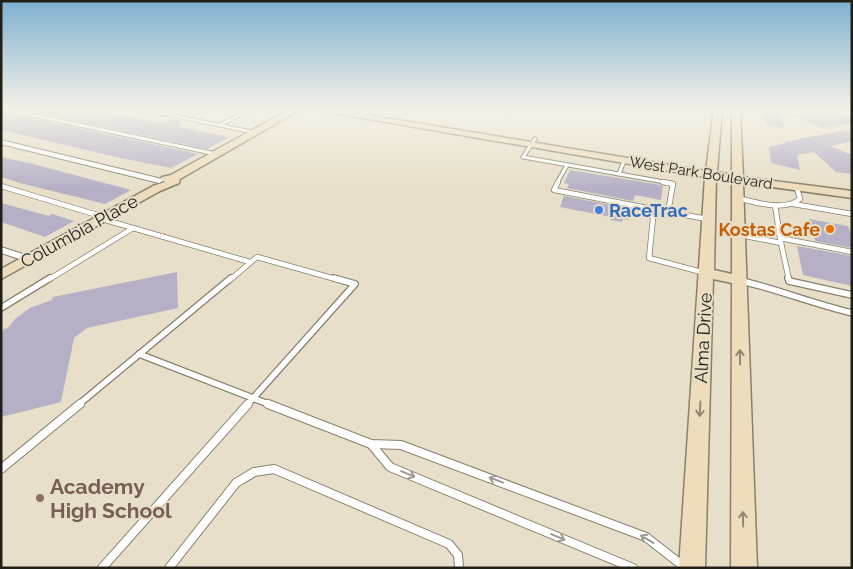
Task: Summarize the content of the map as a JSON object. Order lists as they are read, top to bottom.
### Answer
{
  "streets": {
    "main road": ["West Park Boulevard", "Columbia Place", "Alma Drive"]
  },
  "crossings": [
    ["West Park Boulevard", "Alma Drive"]
  ],
  "places": ["RaceTrac", "Kostas Cafe", "Academy High School"]
}
